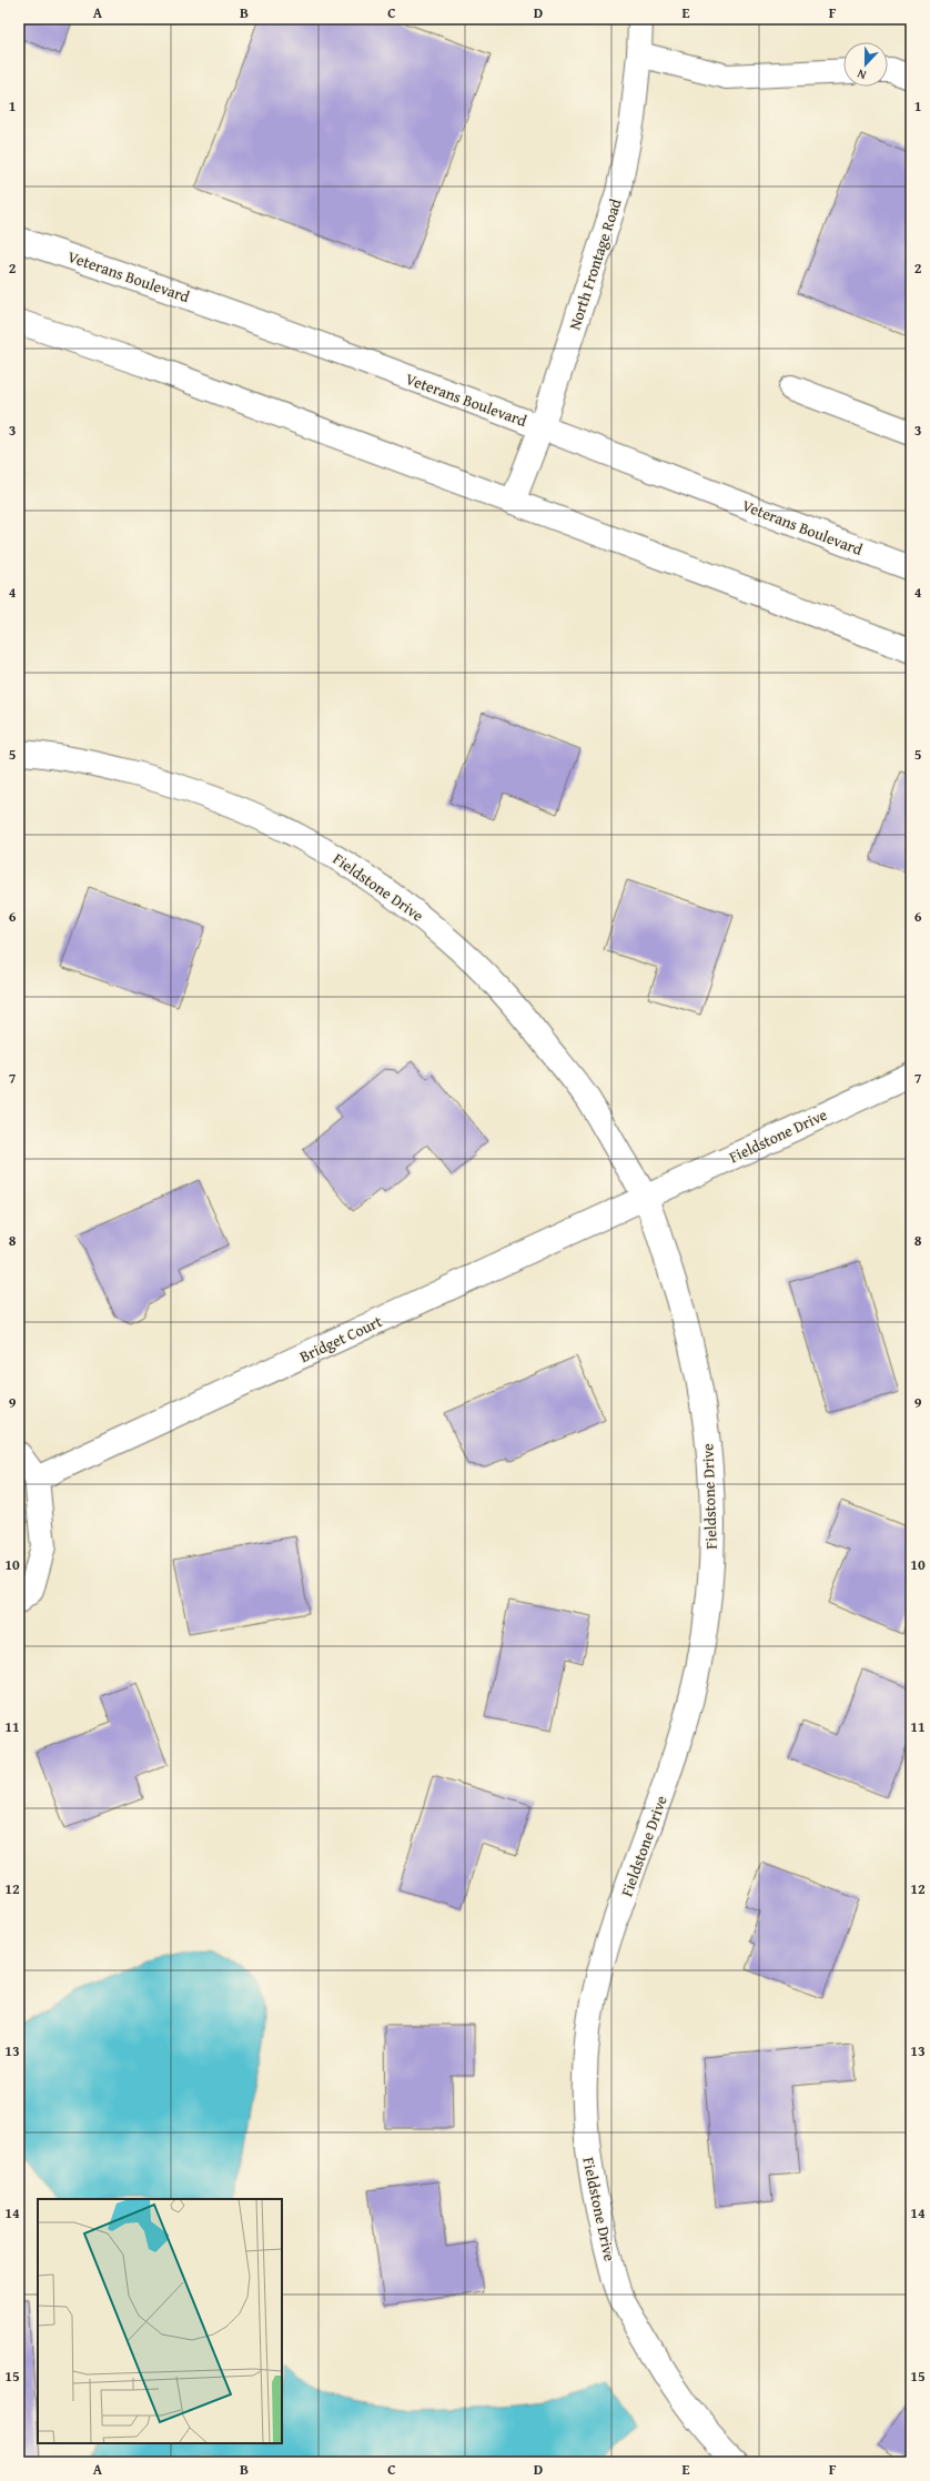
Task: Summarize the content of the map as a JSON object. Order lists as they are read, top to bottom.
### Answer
{
  "streets": {
    "street": [
      "North Frontage Road",
      "Veterans Boulevard",
      "Fieldstone Drive",
      "Bridget Court"
    ]
  },
  "crossings": [
    ["North Frontage Road", "Veterans Boulevard"],
    ["Fieldstone Drive", "Bridget Court"]
  ],
  "north": "bottom",
  "grid": {
    "columns": [
      "A",
      "B",
      "C",
      "D",
      "E",
      "F"
    ],
    "rows": [
      "1",
      "2",
      "3",
      "4",
      "5",
      "6",
      "7",
      "8",
      "9",
      "10",
      "11",
      "12",
      "13",
      "14",
      "15"
    ]
  }
}
